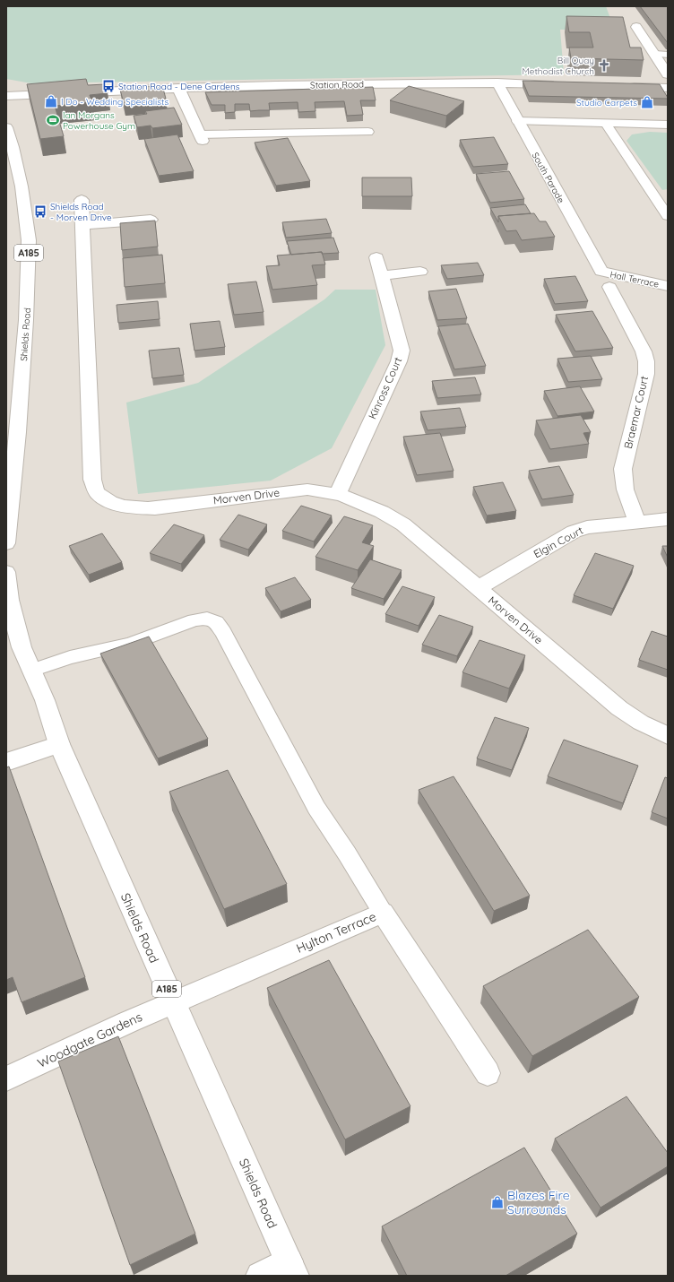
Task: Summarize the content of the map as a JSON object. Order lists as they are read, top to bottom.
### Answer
{
  "streets": {
    "street": [
      "Station Road",
      "South Parade",
      "A185",
      "Hall Terrace",
      "Shields Road",
      "Kinross Court",
      "Braemar Court",
      "Morven Drive",
      "Elgin Court",
      "Hylton Terrace",
      "Woodgate Gardens"
    ]
  },
  "crossings": [
    ["Station Road", "South Parade"],
    ["South Parade", "Hall Terrace"],
    ["Shields Road", "Hylton Terrace"],
    ["Shields Road", "Woodgate Gardens"],
    ["Kinross Court", "Morven Drive"],
    ["Braemar Court", "Elgin Court"],
    ["Morven Drive", "Elgin Court"],
    ["Hylton Terrace", "Woodgate Gardens"]
  ],
  "places": {
    "church": ["Bill Quay Methodist Church"],
    "bus stop": ["Station Road - Dene Gardens", "Shields Road - Morven Drive"],
    "shop": ["I Do - Wedding Specialists", "Studio Carpets", "Blazes Fire Surrounds"],
    "sports": ["Ian Morgans Powerhouse Gym"]
  }
}
